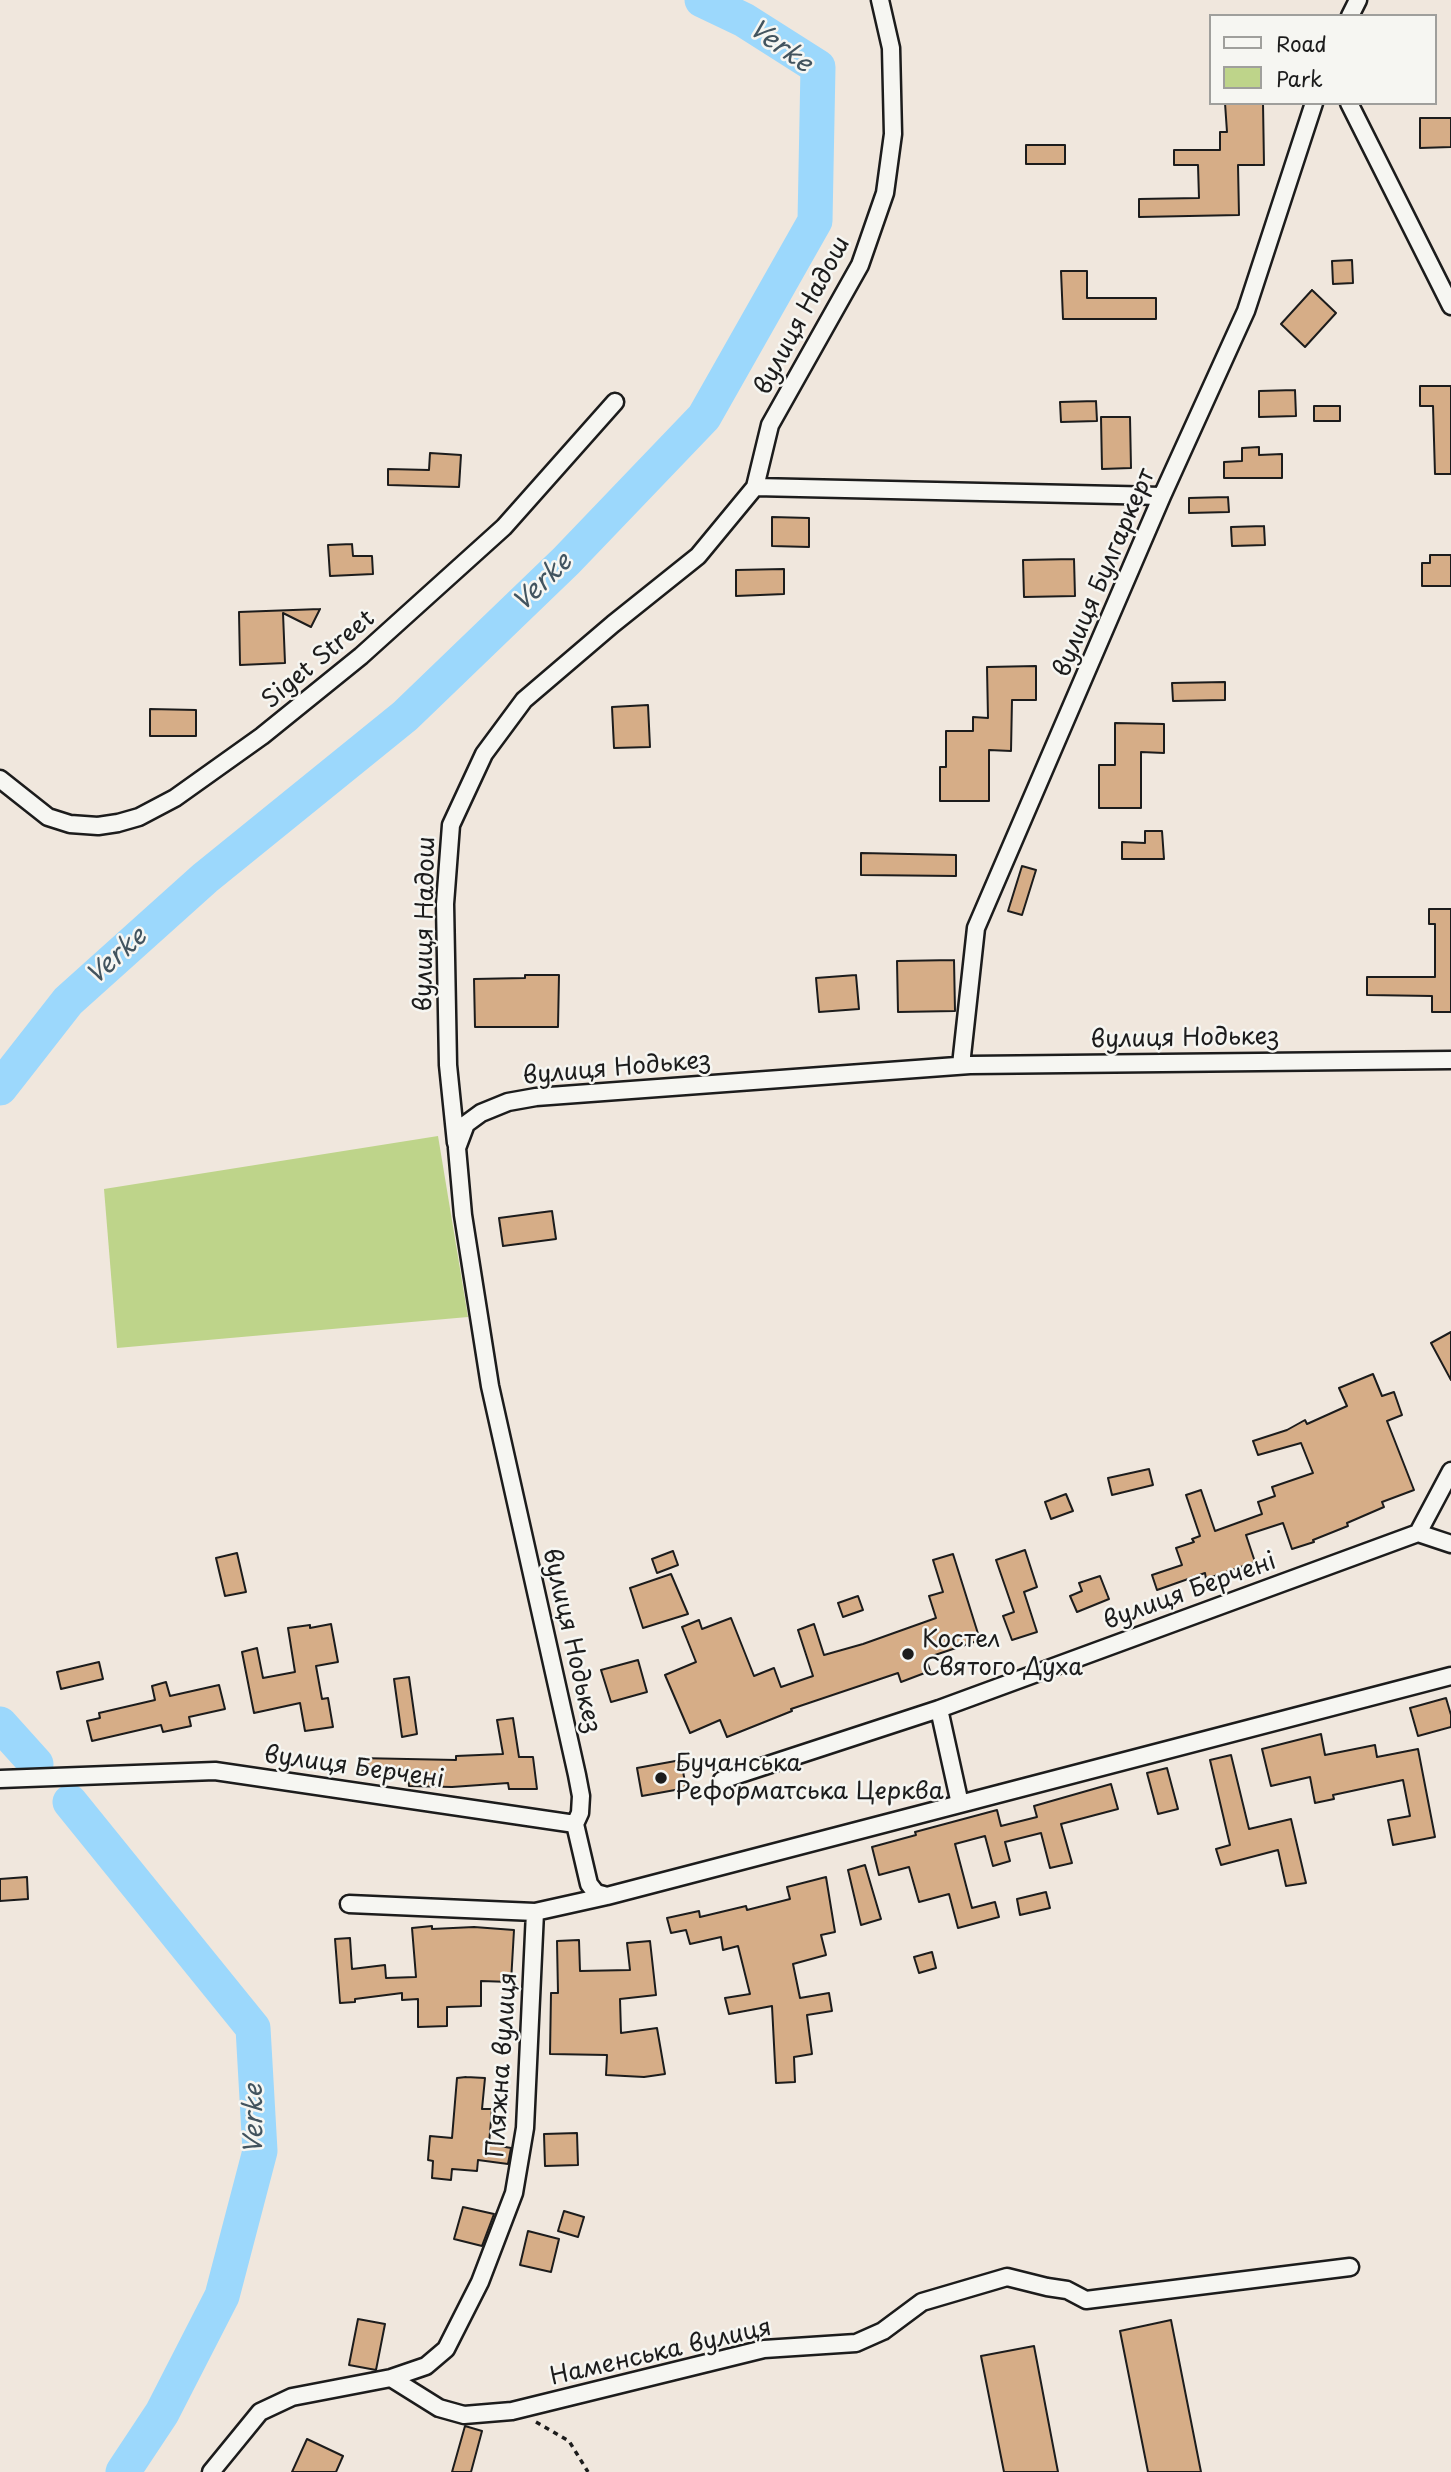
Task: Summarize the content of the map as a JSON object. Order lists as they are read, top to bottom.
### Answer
{
  "streets": {
    "street": [
      "вулиця Надош",
      "вулиця Булгаркерт",
      "Siget Street",
      "вулиця Нодькез",
      "вулиця Берчені",
      "Пляжна вулиця",
      "Наменська вулиця"
    ]
  },
  "crossings": [
    ["вулиця Надош", "вулиця Нодькез"],
    ["вулиця Булгаркерт", "вулиця Нодькез"],
    ["вулиця Нодькез", "вулиця Берчені"],
    ["Пляжна вулиця", "Наменська вулиця"]
  ],
  "water": ["Verke"],
  "places": ["Костел Святого Духа", "Бучанська Реформатська Церква"],
  "legend": ["Road", "Park"]
}
